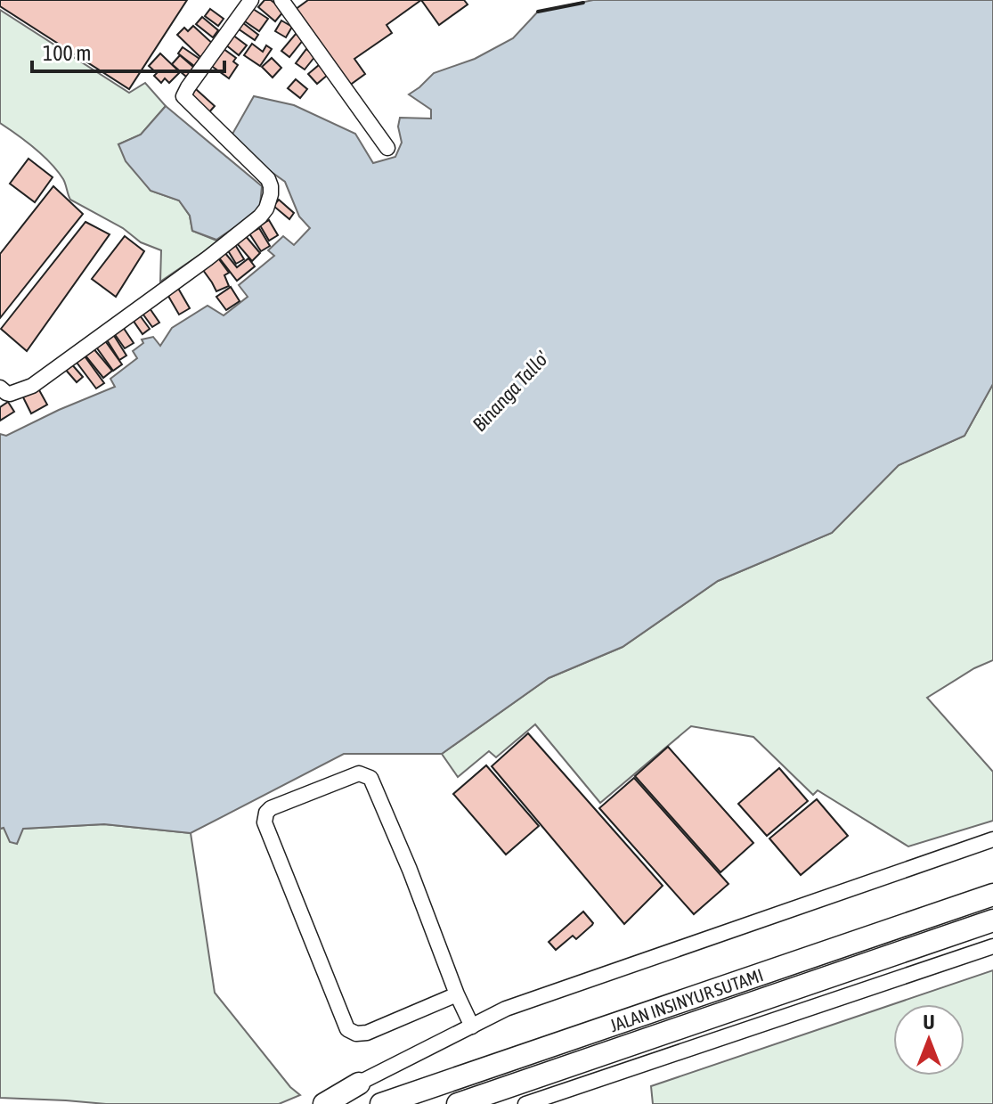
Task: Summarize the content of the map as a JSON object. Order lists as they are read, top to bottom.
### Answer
{
  "streets": {
    "highway": ["JALAN INSINYUR SUTAMI"]
  },
  "water": ["Binanga Tallo'"],
  "scale_bar": "100 m",
  "north": "top"
}
